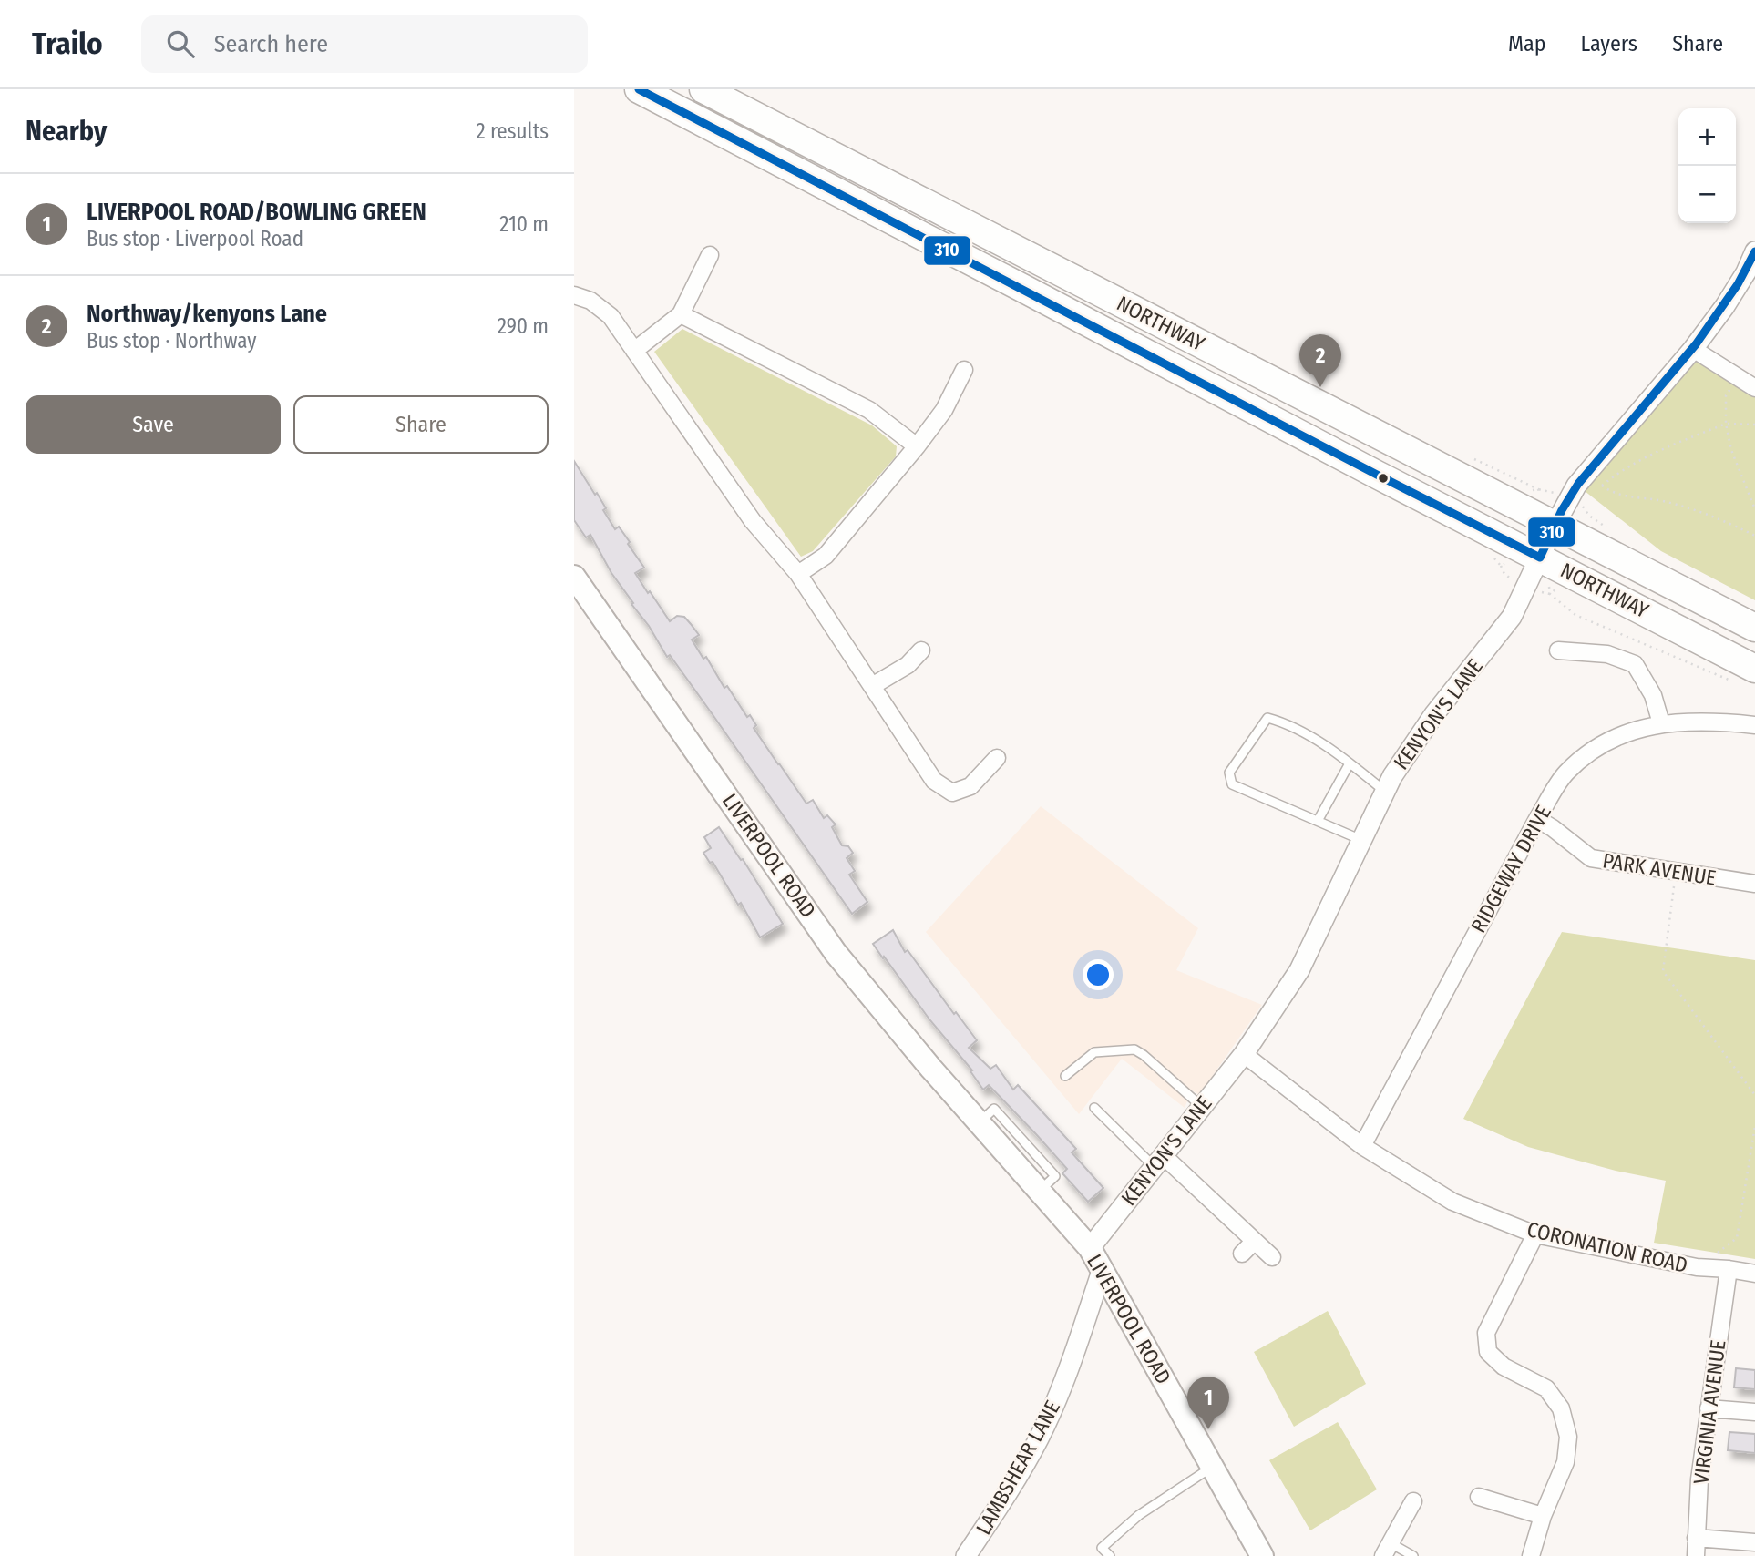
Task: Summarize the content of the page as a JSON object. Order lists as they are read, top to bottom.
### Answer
{
  "streets": {
    "highway": ["NORTHWAY"],
    "main road": ["LIVERPOOL ROAD"],
    "street": [
      "KENYON'S LANE",
      "RIDGEWAY DRIVE",
      "PARK AVENUE",
      "CORONATION ROAD",
      "VIRGINIA AVENUE",
      "LAMBSHEAR LANE"
    ]
  },
  "crossings": [
    ["NORTHWAY", "KENYON'S LANE"],
    ["KENYON'S LANE", "LIVERPOOL ROAD"],
    ["KENYON'S LANE", "CORONATION ROAD"],
    ["LIVERPOOL ROAD", "LAMBSHEAR LANE"],
    ["RIDGEWAY DRIVE", "PARK AVENUE"],
    ["RIDGEWAY DRIVE", "CORONATION ROAD"],
    ["CORONATION ROAD", "VIRGINIA AVENUE"]
  ],
  "lines": ["transit line 310"],
  "page": {
    "header": "Trailo",
    "search": "Search here",
    "nav": ["Map", "Layers", "Share"],
    "heading": ["Nearby", "2 results"],
    "map_buttons": ["+", "−"],
    "list": [
      {
        "mark": "1",
        "name": "LIVERPOOL ROAD/BOWLING GREEN",
        "note": "Bus stop · Liverpool Road",
        "value": "210 m"
      },
      {
        "mark": "2",
        "name": "Northway/kenyons Lane",
        "note": "Bus stop · Northway",
        "value": "290 m"
      }
    ],
    "pins": ["2", "1"],
    "buttons": ["Save", "Share"]
  }
}
